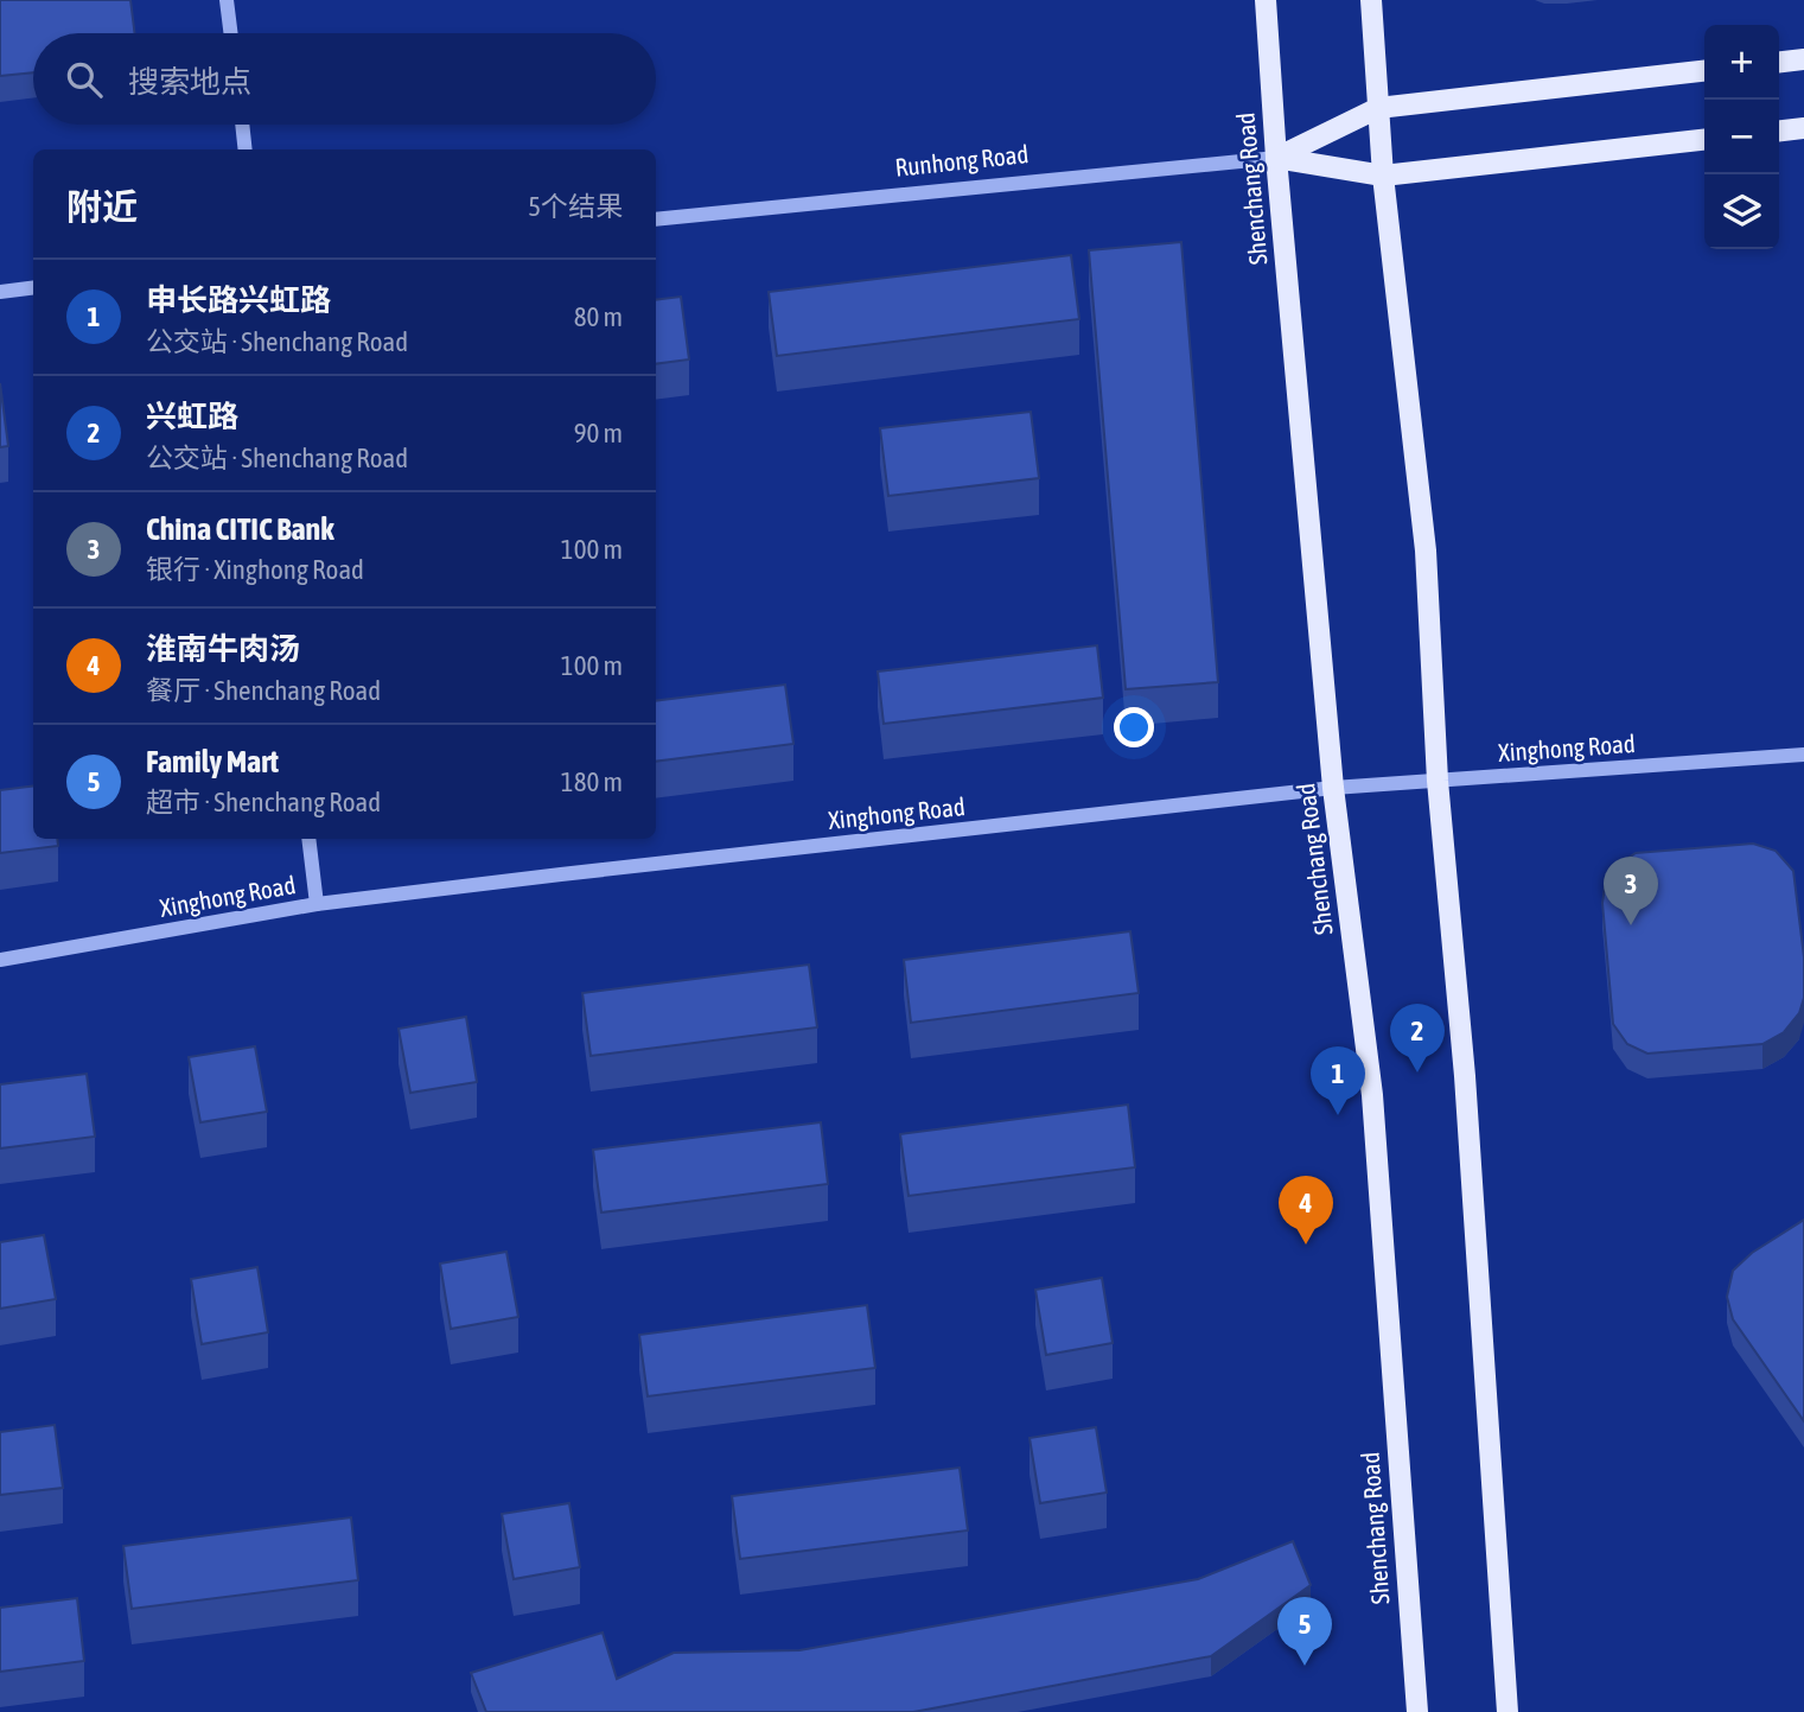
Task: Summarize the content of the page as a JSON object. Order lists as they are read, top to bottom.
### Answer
{
  "streets": {
    "main road": ["Runhong Road", "Shenchang Road"],
    "street": ["Xinghong Road"]
  },
  "crossings": [
    ["Runhong Road", "Shenchang Road"],
    ["Shenchang Road", "Xinghong Road"]
  ],
  "page": {
    "map_buttons": ["+", "−"],
    "search": "搜索地点",
    "heading": ["附近", "5个结果"],
    "list": [
      {
        "mark": "1",
        "name": "申长路兴虹路",
        "note": "公交站 · Shenchang Road",
        "value": "80 m"
      },
      {
        "mark": "2",
        "name": "兴虹路",
        "note": "公交站 · Shenchang Road",
        "value": "90 m"
      },
      {
        "mark": "3",
        "name": "China CITIC Bank",
        "note": "银行 · Xinghong Road",
        "value": "100 m"
      },
      {
        "mark": "4",
        "name": "淮南牛肉汤",
        "note": "餐厅 · Shenchang Road",
        "value": "100 m"
      },
      {
        "mark": "5",
        "name": "Family Mart",
        "note": "超市 · Shenchang Road",
        "value": "180 m"
      }
    ],
    "pins": [
      "3",
      "2",
      "1",
      "4",
      "5"
    ]
  }
}
